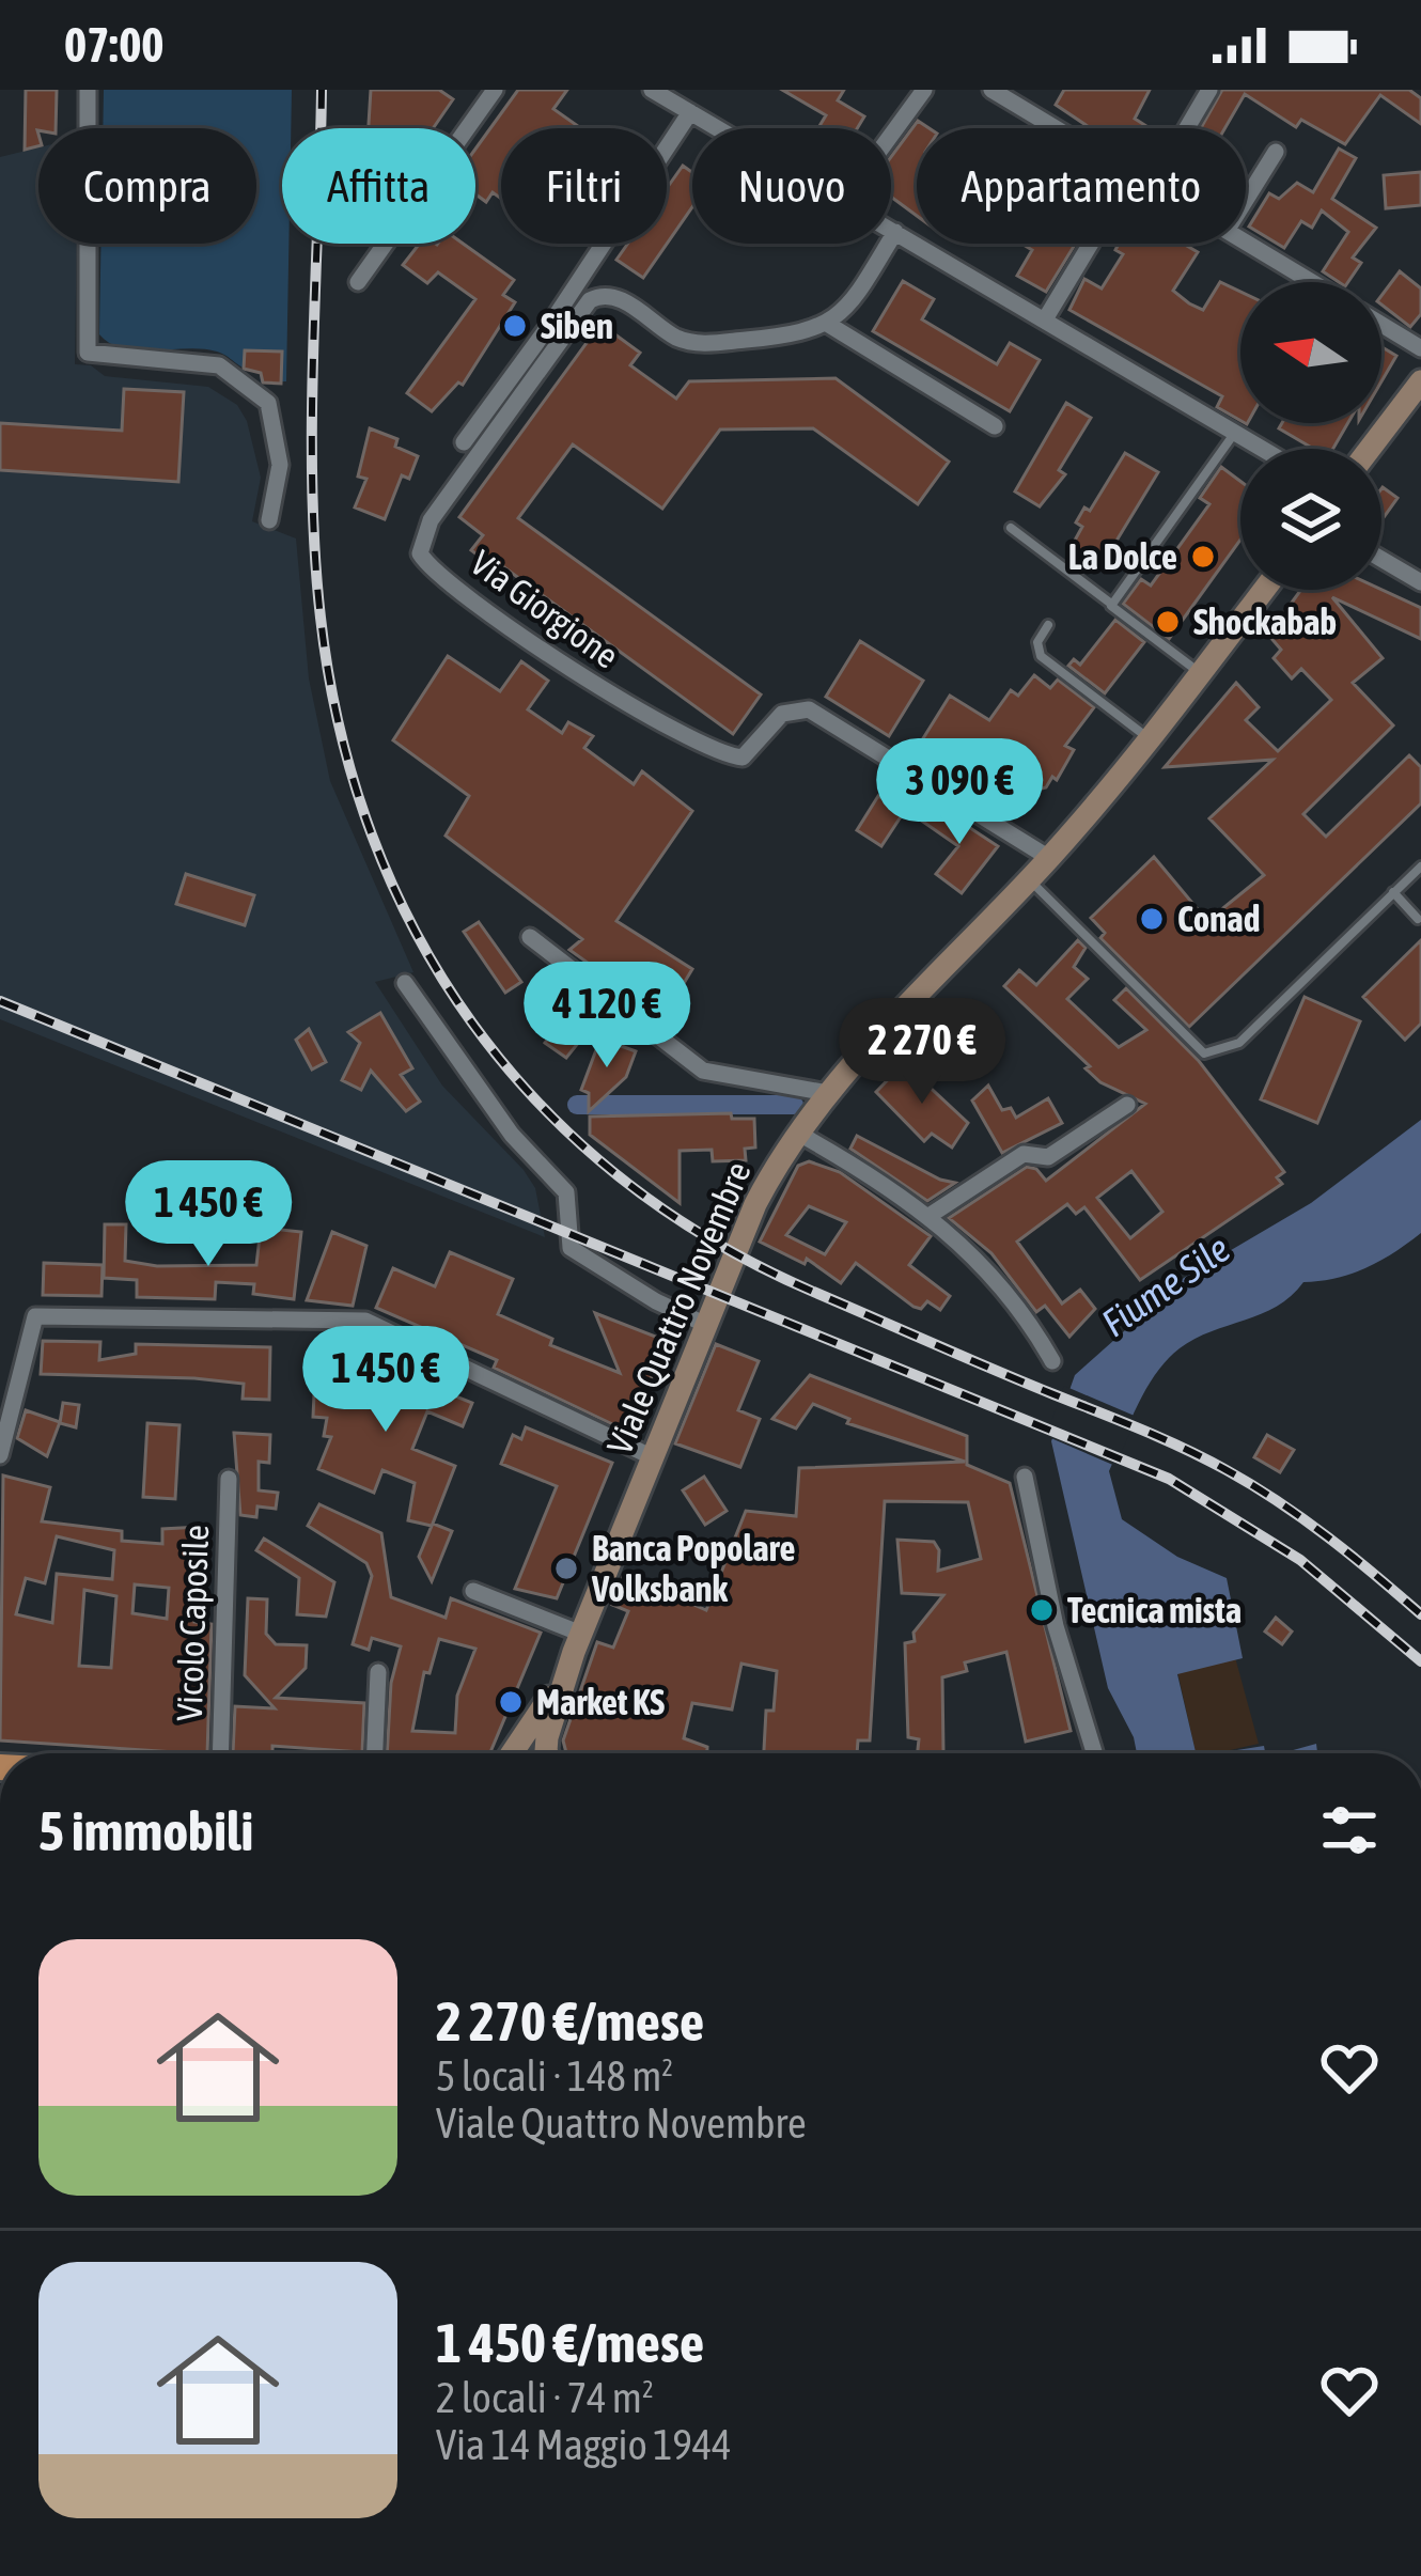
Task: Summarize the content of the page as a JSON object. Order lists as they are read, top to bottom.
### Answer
{
  "streets": {
    "main road": ["Viale Quattro Novembre"],
    "street": ["Via Giorgione", "Vicolo Caposile"]
  },
  "crossings": [
    ["Via Giorgione", "Viale Quattro Novembre"]
  ],
  "water": ["Fiume Sile"],
  "places": [
    "Siben",
    "La Dolce",
    "Shockabab",
    "Conad",
    "Banca Popolare Volksbank",
    "Tecnica mista",
    "Market KS"
  ],
  "north": "left",
  "page": {
    "status": "07:00",
    "chip": [
      "Compra",
      "Affitta",
      "Filtri",
      "Nuovo",
      "Appartamento"
    ],
    "price": [
      "3 090 €",
      "4 120 €",
      "2 270 €",
      "1 450 €",
      "1 450 €"
    ],
    "heading": "5 immobili",
    "list": [
      {
        "name": "2 270 €/mese",
        "note": "5 locali · 148 m² · Viale Quattro Novembre"
      },
      {
        "name": "1 450 €/mese",
        "note": "2 locali · 74 m² · Via 14 Maggio 1944"
      }
    ]
  }
}
